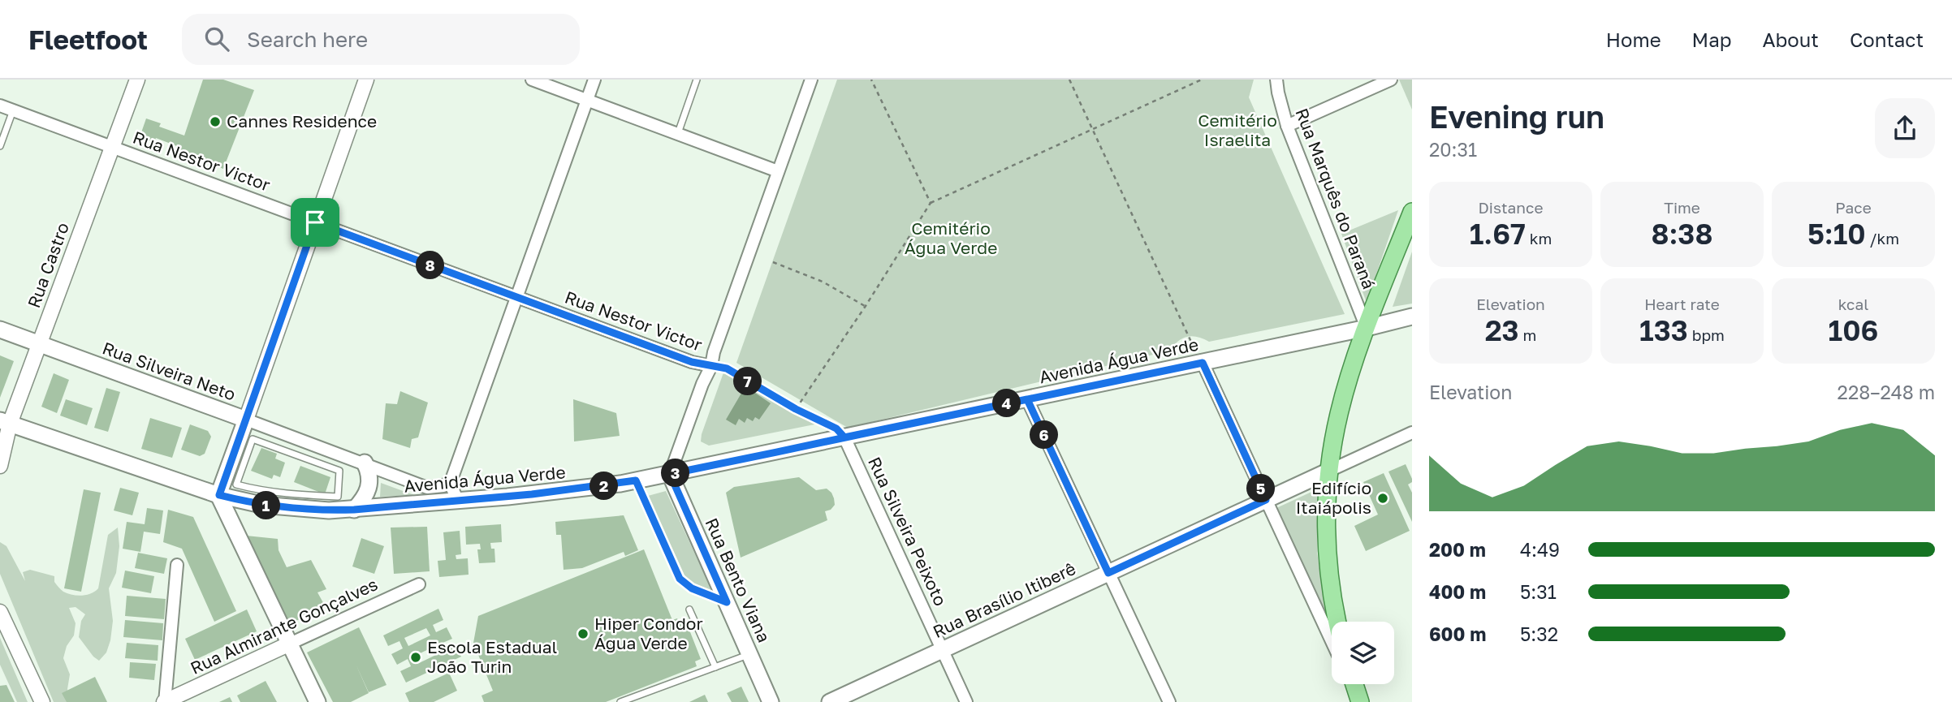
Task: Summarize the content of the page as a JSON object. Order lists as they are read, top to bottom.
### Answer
{
  "streets": {
    "main road": [
      "Avenida Água Verde",
      "Rua Silveira Neto",
      "Rua Bento Viana",
      "Rua Brasílio Itiberê"
    ],
    "street": [
      "Rua Nestor Victor",
      "Rua Marquês do Paraná",
      "Rua Castro",
      "Rua Silveira Peixoto",
      "Rua Almirante Gonçalves"
    ]
  },
  "crossings": [
    ["Rua Nestor Victor", "Rua Castro"],
    ["Rua Marquês do Paraná", "Avenida Água Verde"],
    ["Rua Castro", "Avenida Água Verde"],
    ["Rua Castro", "Rua Silveira Neto"],
    ["Avenida Água Verde", "Rua Silveira Peixoto"],
    ["Avenida Água Verde", "Rua Bento Viana"],
    ["Rua Silveira Peixoto", "Rua Brasílio Itiberê"]
  ],
  "parks": ["Cemitério Israelita", "Cemitério Água Verde"],
  "places": [
    "Cannes Residence",
    "Edifício Itaiápolis",
    "Hiper Condor Água Verde",
    "Escola Estadual João Turin"
  ],
  "page": {
    "header": "Fleetfoot",
    "search": "Search here",
    "nav": [
      "Home",
      "Map",
      "About",
      "Contact"
    ],
    "heading": ["Evening run", "20:31"],
    "stats": [
      ["Distance", "1.67 km"],
      ["Time", "8:38"],
      ["Pace", "5:10 /km"],
      ["Elevation", "23 m"],
      ["Heart rate", "133 bpm"],
      ["kcal", "106"]
    ],
    "pins": [
      "8",
      "7",
      "4",
      "6",
      "3",
      "2",
      "5",
      "1"
    ],
    "chart": ["Elevation", "228–248 m"],
    "list": [
      {
        "name": "200 m",
        "note": "4:49"
      },
      {
        "name": "400 m",
        "note": "5:31"
      },
      {
        "name": "600 m",
        "note": "5:32"
      }
    ]
  }
}
